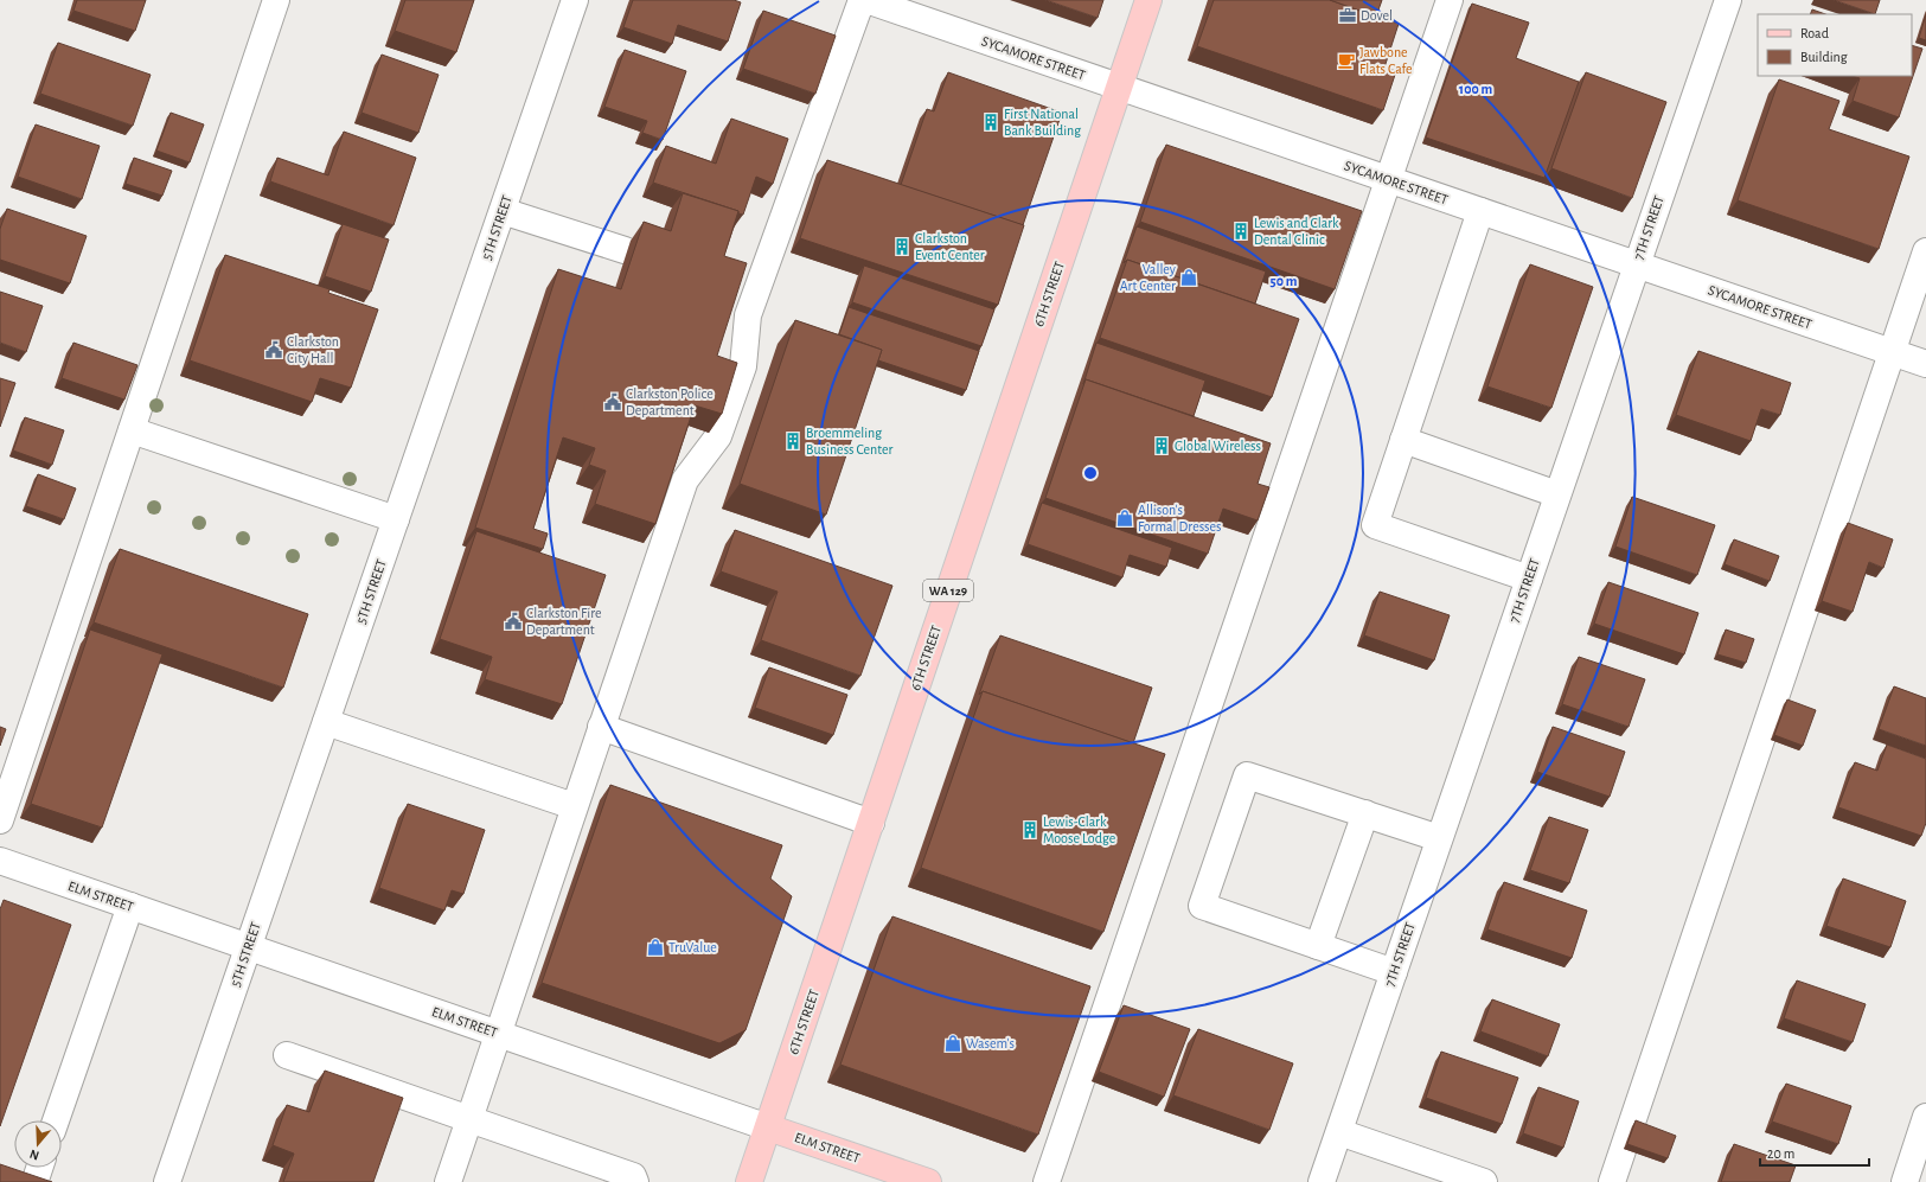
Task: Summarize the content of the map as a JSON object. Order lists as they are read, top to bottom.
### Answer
{
  "streets": {
    "main road": ["6TH STREET", "WA 129", "ELM STREET"],
    "street": ["SYCAMORE STREET", "5TH STREET", "7TH STREET"]
  },
  "crossings": [
    ["SYCAMORE STREET", "7TH STREET"],
    ["SYCAMORE STREET", "6TH STREET"],
    ["5TH STREET", "ELM STREET"],
    ["6TH STREET", "ELM STREET"]
  ],
  "places": {
    "office": ["Dovel"],
    "cafe": ["Jawbone Flats Cafe"],
    "building": [
      "First National Bank Building",
      "Lewis and Clark Dental Clinic",
      "Clarkston Event Center",
      "Broemmeling Business Center",
      "Global Wireless",
      "Lewis-Clark Moose Lodge"
    ],
    "shop": [
      "Valley Art Center",
      "Allison's Formal Dresses",
      "TruValue",
      "Wasem's"
    ],
    "public building": ["Clarkston City Hall", "Clarkston Police Department", "Clarkston Fire Department"]
  },
  "legend": ["Road", "Building"],
  "scale_bar": "20 m",
  "north": "bottom",
  "rings": ["100 m", "50 m"]
}
